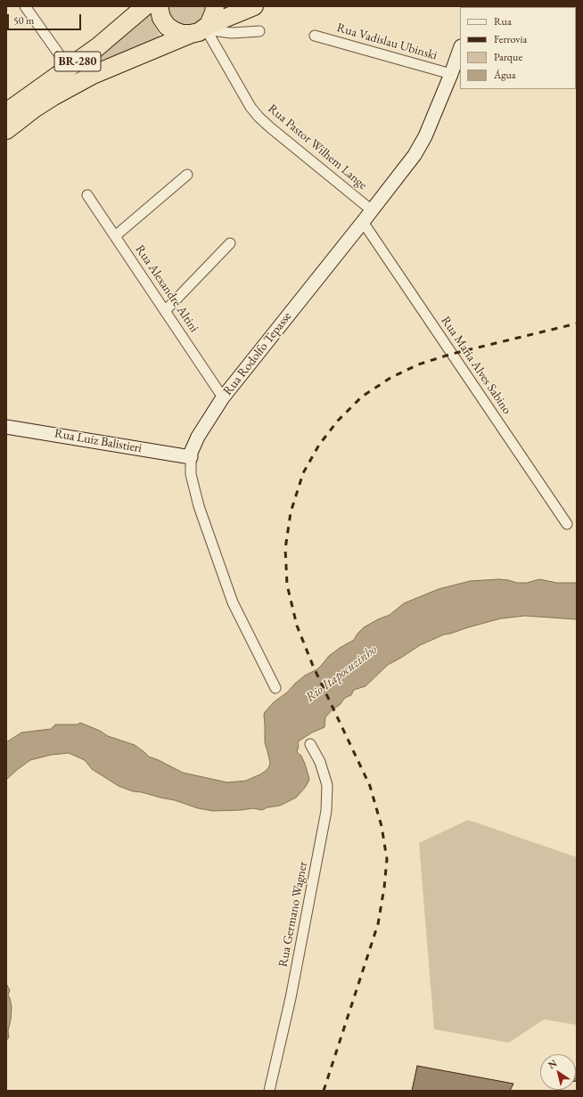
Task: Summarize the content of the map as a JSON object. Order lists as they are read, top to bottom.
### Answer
{
  "streets": {
    "highway": ["BR-280"],
    "street": [
      "Rua Vadislau Ubinski",
      "Rua Pastor Wilhem Lange",
      "Rua Alexandre Altini",
      "Rua Rodolfo Tepasse",
      "Rua Maria Alves Sabino",
      "Rua Luiz Balistieri",
      "Rua Germano Wagner"
    ]
  },
  "crossings": [
    ["Rua Vadislau Ubinski", "Rua Rodolfo Tepasse"],
    ["BR-280", "Rua Pastor Wilhem Lange"],
    ["Rua Pastor Wilhem Lange", "Rua Rodolfo Tepasse"],
    ["Rua Alexandre Altini", "Rua Rodolfo Tepasse"],
    ["Rua Rodolfo Tepasse", "Rua Maria Alves Sabino"],
    ["Rua Rodolfo Tepasse", "Rua Luiz Balistieri"]
  ],
  "water": ["Rio Itapocuzinho"],
  "legend": [
    "Rua",
    "Ferrovia",
    "Parque",
    "Água"
  ],
  "scale_bar": "50 m",
  "north": "top left"
}
